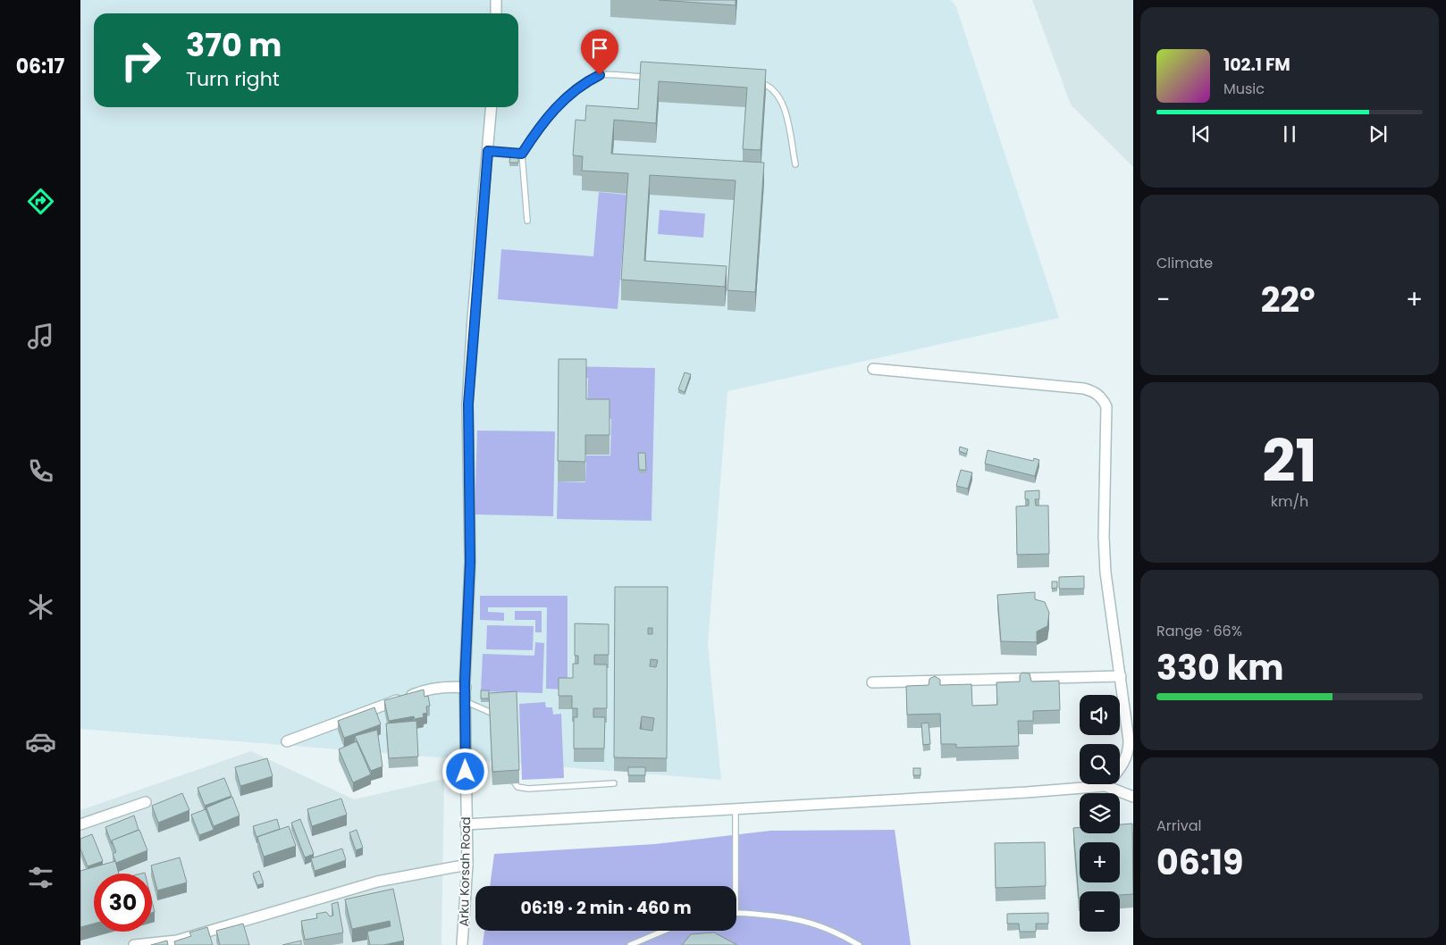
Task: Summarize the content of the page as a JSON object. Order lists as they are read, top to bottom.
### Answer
{
  "streets": {
    "street": ["Arku Korsah Road"]
  },
  "page": {
    "tabs": "06:17",
    "turn": ["370 m", "Turn right"],
    "song": ["102.1 FM", "Music"],
    "tile": [
      "Climate",
      ["21", "km/h"],
      ["Range · 66%", "330 km"],
      ["Arrival", "06:19"]
    ],
    "heat": ["−", "22°", "+"],
    "map_buttons": ["+", "−"],
    "limit": "30",
    "trip": "06:19 · 2 min · 460 m"
  }
}
